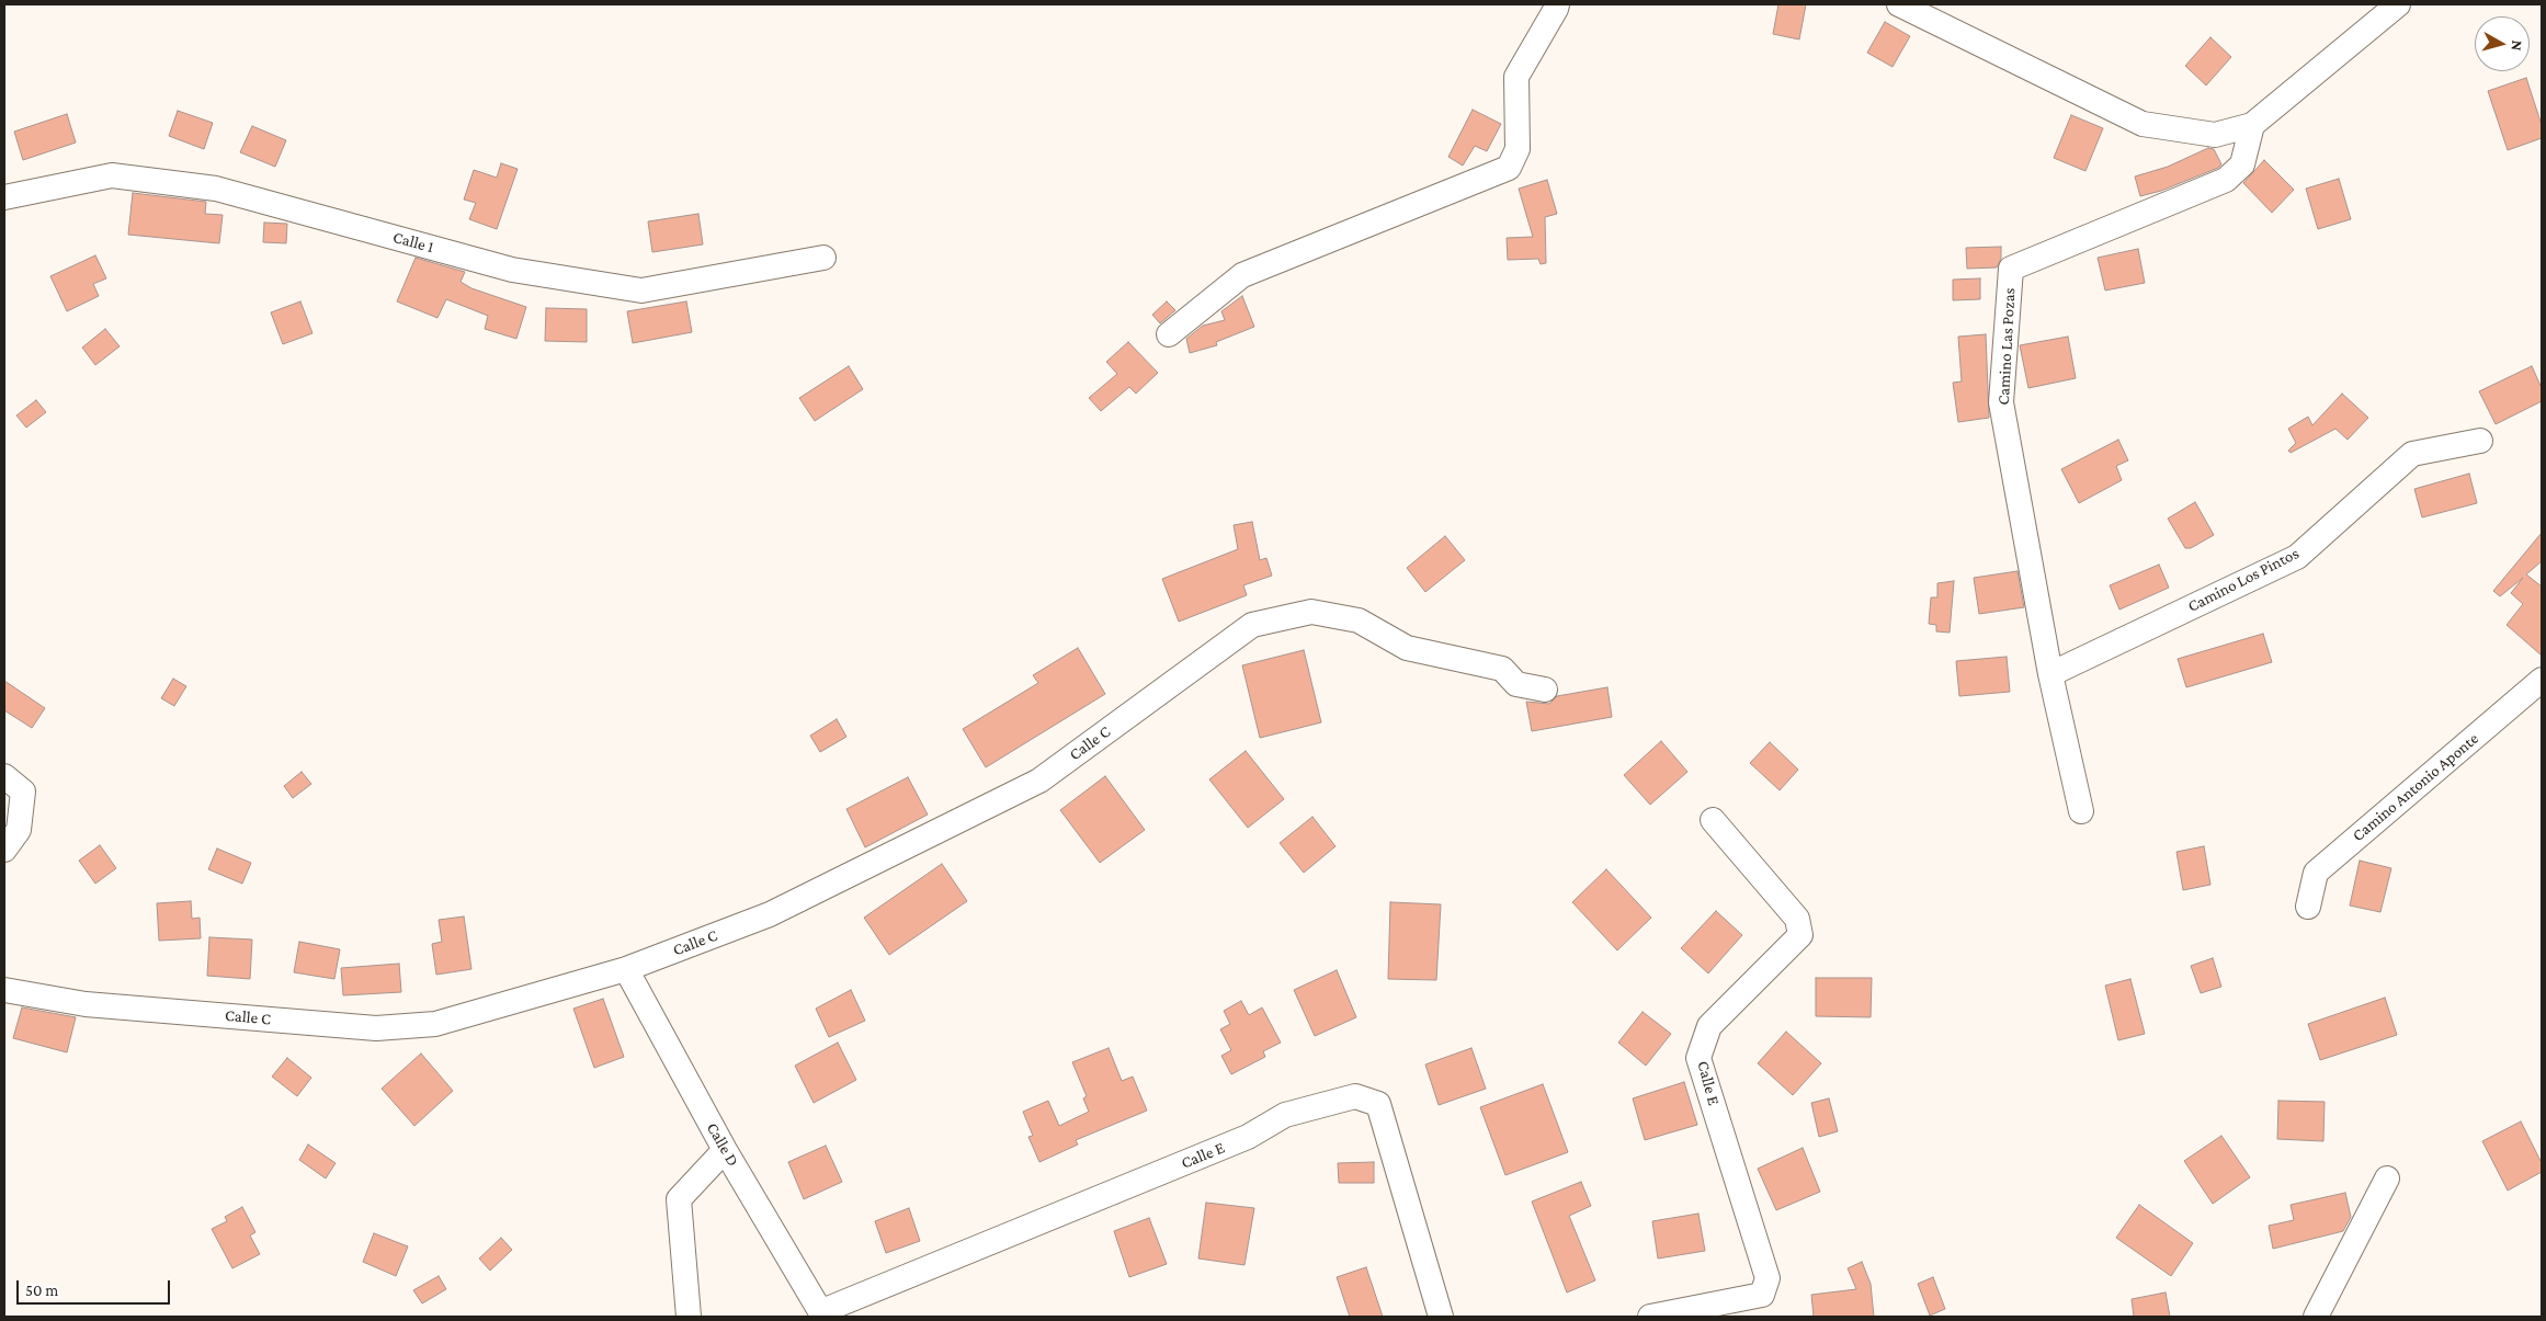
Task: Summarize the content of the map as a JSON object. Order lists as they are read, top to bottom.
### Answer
{
  "streets": {
    "street": [
      "Calle 1",
      "Camino Las Pozas",
      "Camino Los Pintos",
      "Calle C",
      "Camino Antonio Aponte",
      "Calle E",
      "Calle D"
    ]
  },
  "crossings": [
    ["Camino Las Pozas", "Camino Los Pintos"],
    ["Calle C", "Calle D"],
    ["Calle E", "Calle D"]
  ],
  "scale_bar": "50 m",
  "north": "right"
}
